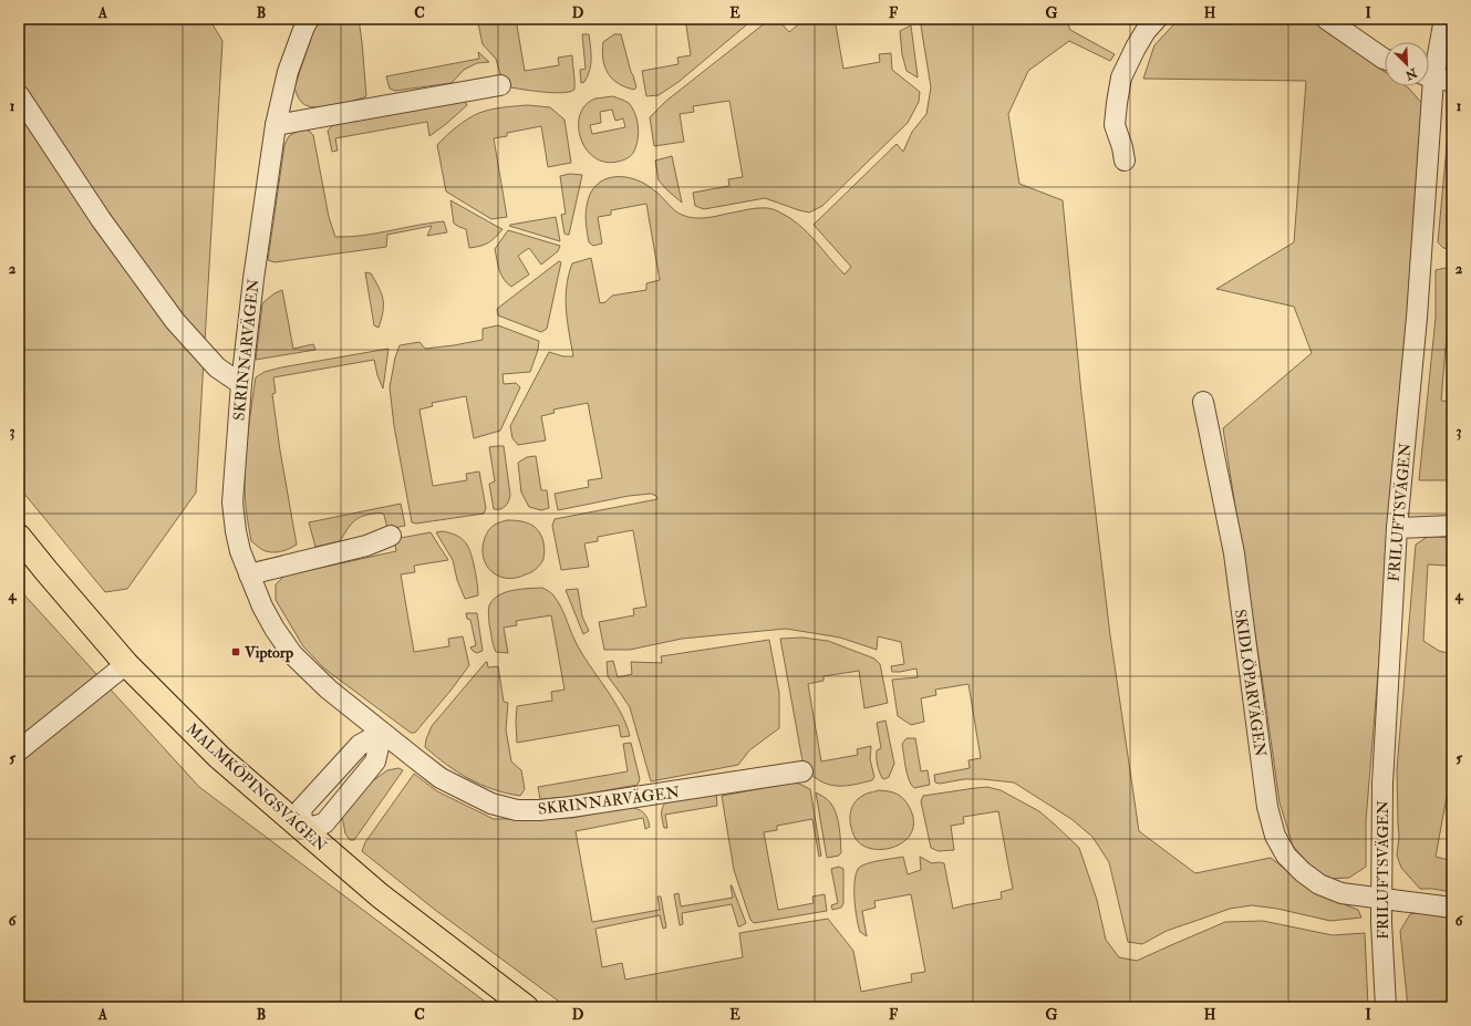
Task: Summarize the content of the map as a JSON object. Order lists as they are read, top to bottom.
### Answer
{
  "streets": {
    "main road": ["MALMKÖPINGSVÄGEN"],
    "street": ["SKRINNARVÄGEN", "FRILUFTSVÄGEN", "SKIDLÖPARVÄGEN"]
  },
  "crossings": [
    ["FRILUFTSVÄGEN", "SKIDLÖPARVÄGEN"]
  ],
  "places": {
    "transit": ["Viptorp"]
  },
  "north": "bottom right",
  "grid": {
    "columns": [
      "A",
      "B",
      "C",
      "D",
      "E",
      "F",
      "G",
      "H",
      "I"
    ],
    "rows": [
      "1",
      "2",
      "3",
      "4",
      "5",
      "6"
    ]
  }
}
